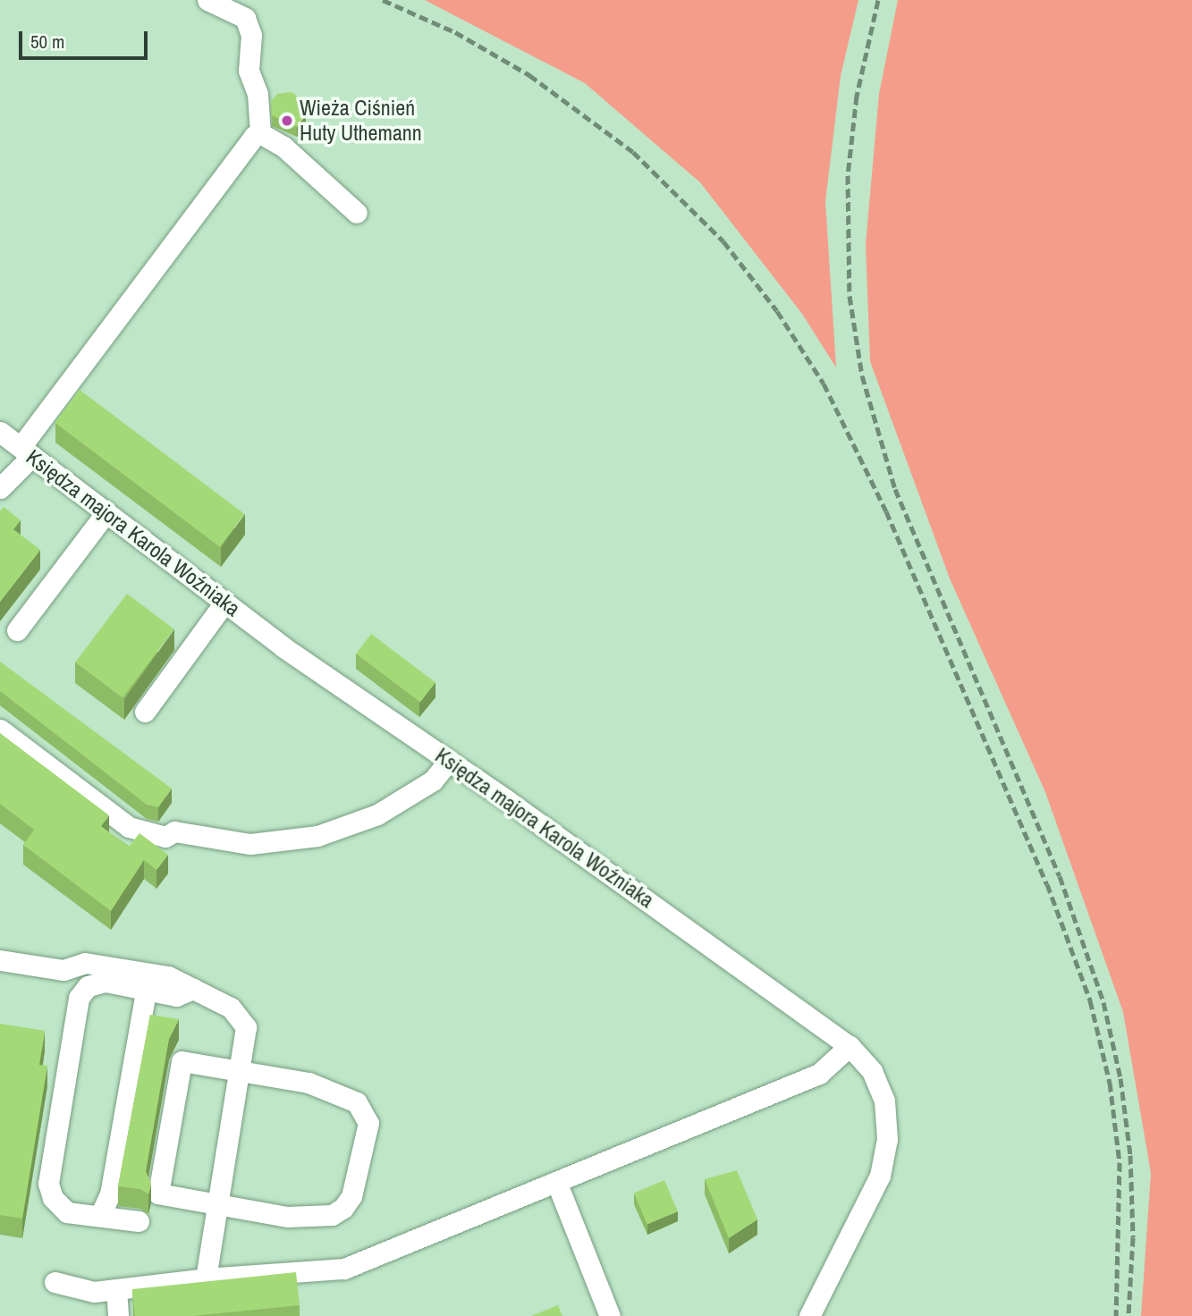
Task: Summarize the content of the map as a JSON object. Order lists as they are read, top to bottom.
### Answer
{
  "streets": {
    "street": ["Księdza majora Karola Woźniaka"]
  },
  "places": ["Wieża Ciśnień Huty Uthemann"],
  "scale_bar": "50 m"
}
